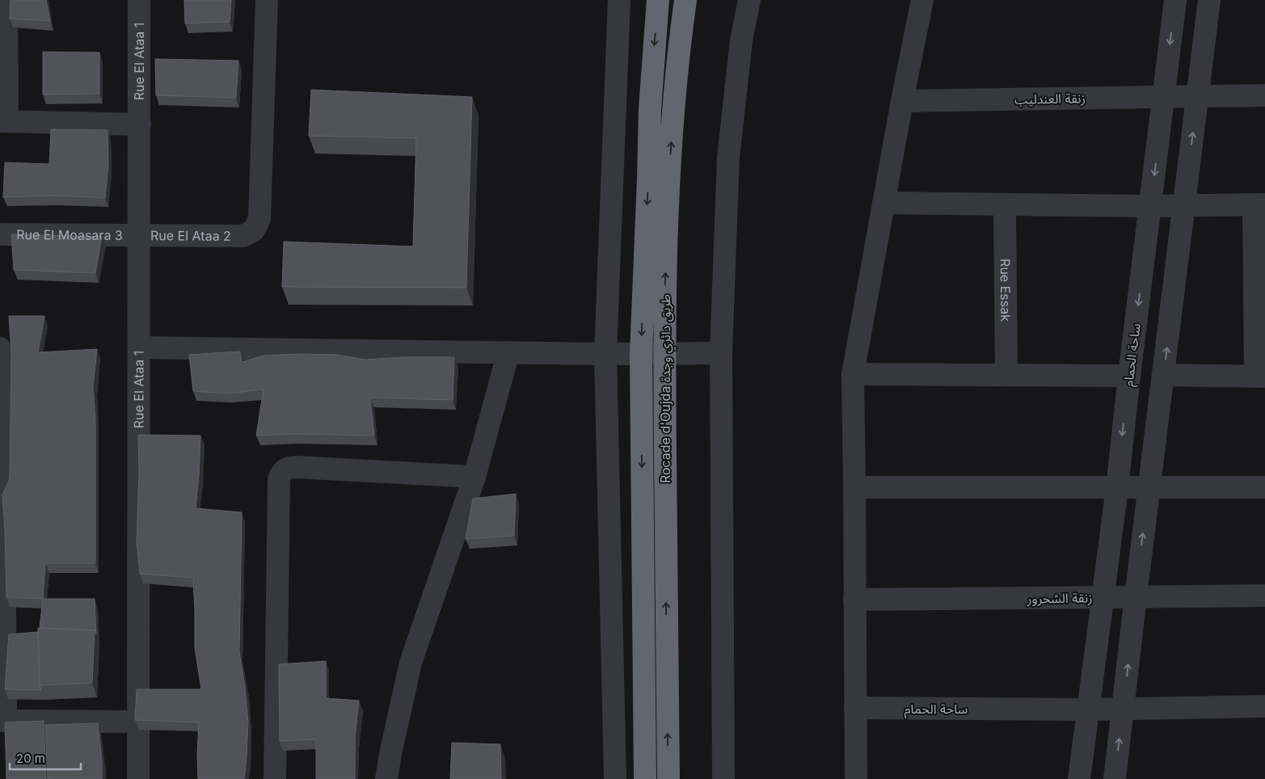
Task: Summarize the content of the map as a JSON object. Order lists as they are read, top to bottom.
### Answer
{
  "streets": {
    "highway": ["Rocade d'Oujda طريق دائري وجدة"],
    "street": [
      "Rue El Ataa 1",
      "زنقة العندليب",
      "Rue El Moasara 3",
      "Rue El Ataa 2",
      "Rue Essak",
      "ساحة الحمام",
      "زنقة الشحرور"
    ]
  },
  "crossings": [
    ["Rue El Ataa 1", "Rue El Moasara 3"],
    ["Rue El Ataa 1", "Rue El Ataa 2"],
    ["زنقة العندليب", "ساحة الحمام"],
    ["Rue El Moasara 3", "Rue El Ataa 2"],
    ["ساحة الحمام", "زنقة الشحرور"]
  ],
  "scale_bar": "20 m"
}
